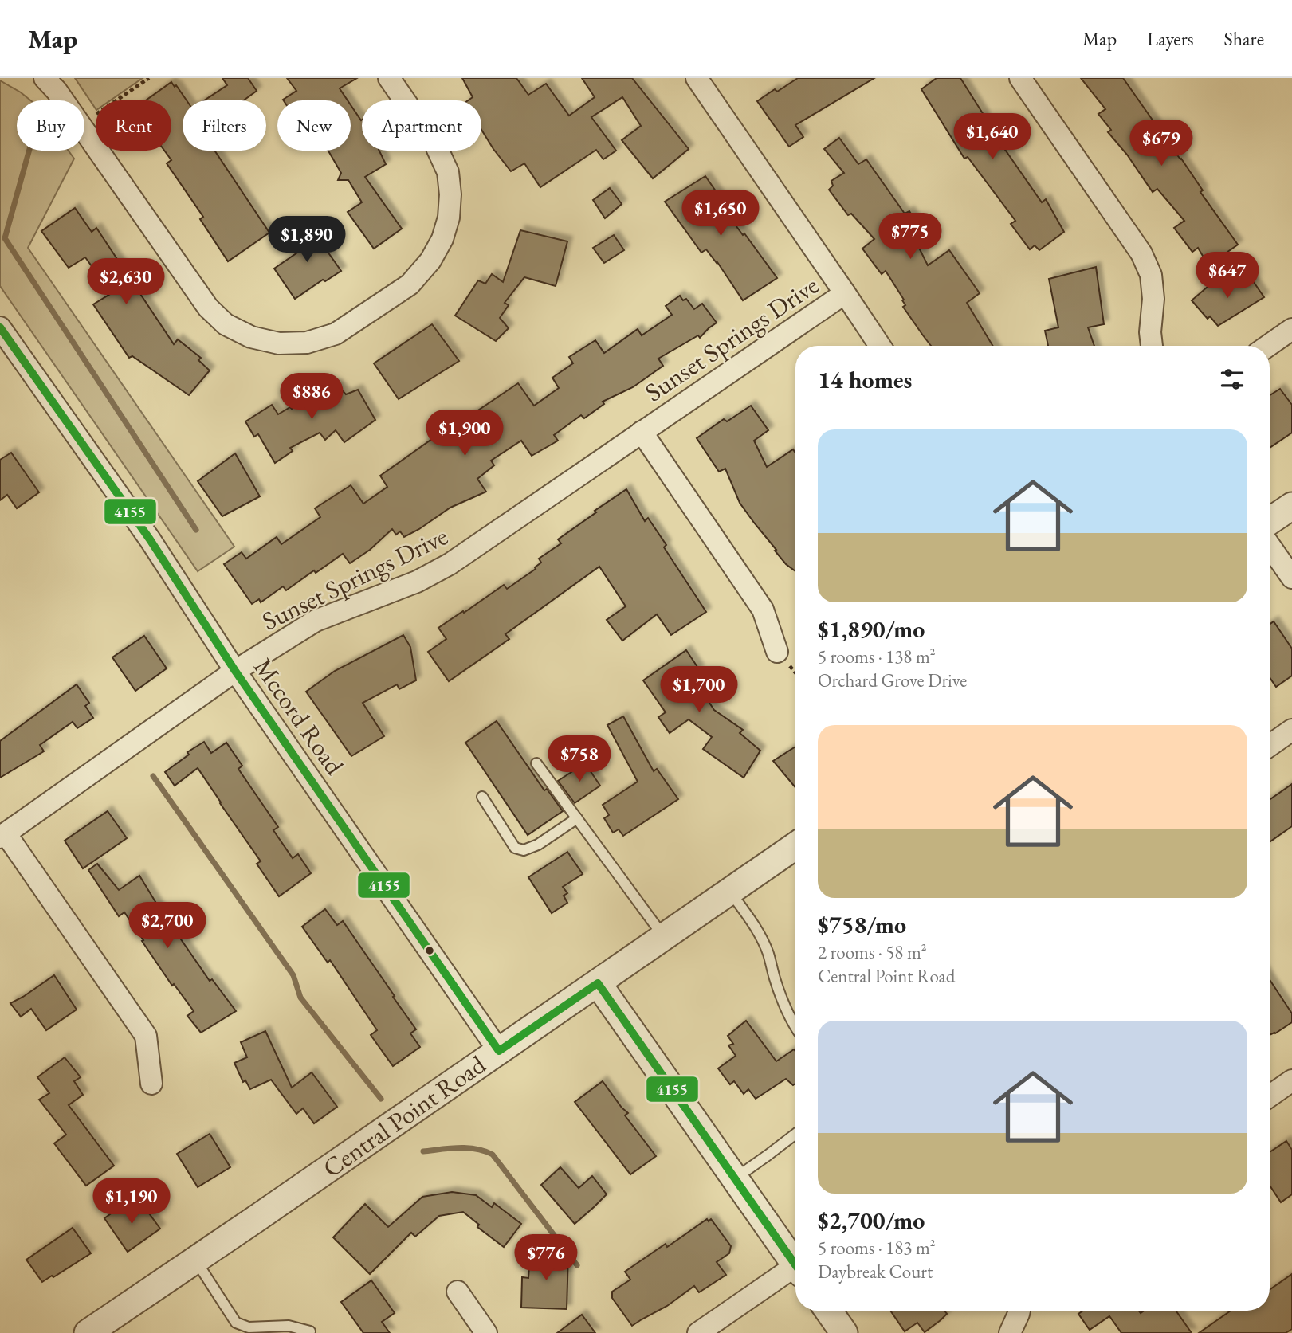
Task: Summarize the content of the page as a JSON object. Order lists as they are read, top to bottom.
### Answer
{
  "streets": {
    "street": ["Sunset Springs Drive", "Mccord Road", "Central Point Road"]
  },
  "crossings": [
    ["Sunset Springs Drive", "Mccord Road"],
    ["Mccord Road", "Central Point Road"]
  ],
  "lines": ["transit line 4155"],
  "page": {
    "header": "Map",
    "nav": ["Map", "Layers", "Share"],
    "chip": [
      "Buy",
      "Rent",
      "Filters",
      "New",
      "Apartment"
    ],
    "price": [
      "$1,640",
      "$679",
      "$1,650",
      "$775",
      "$1,890",
      "$647",
      "$2,630",
      "$886",
      "$1,900",
      "$1,700",
      "$758",
      "$2,700",
      "$1,190",
      "$776"
    ],
    "heading": "14 homes",
    "list": [
      {
        "name": "$1,890/mo",
        "note": "5 rooms · 138 m² · Orchard Grove Drive"
      },
      {
        "name": "$758/mo",
        "note": "2 rooms · 58 m² · Central Point Road"
      },
      {
        "name": "$2,700/mo",
        "note": "5 rooms · 183 m² · Daybreak Court"
      }
    ]
  }
}
